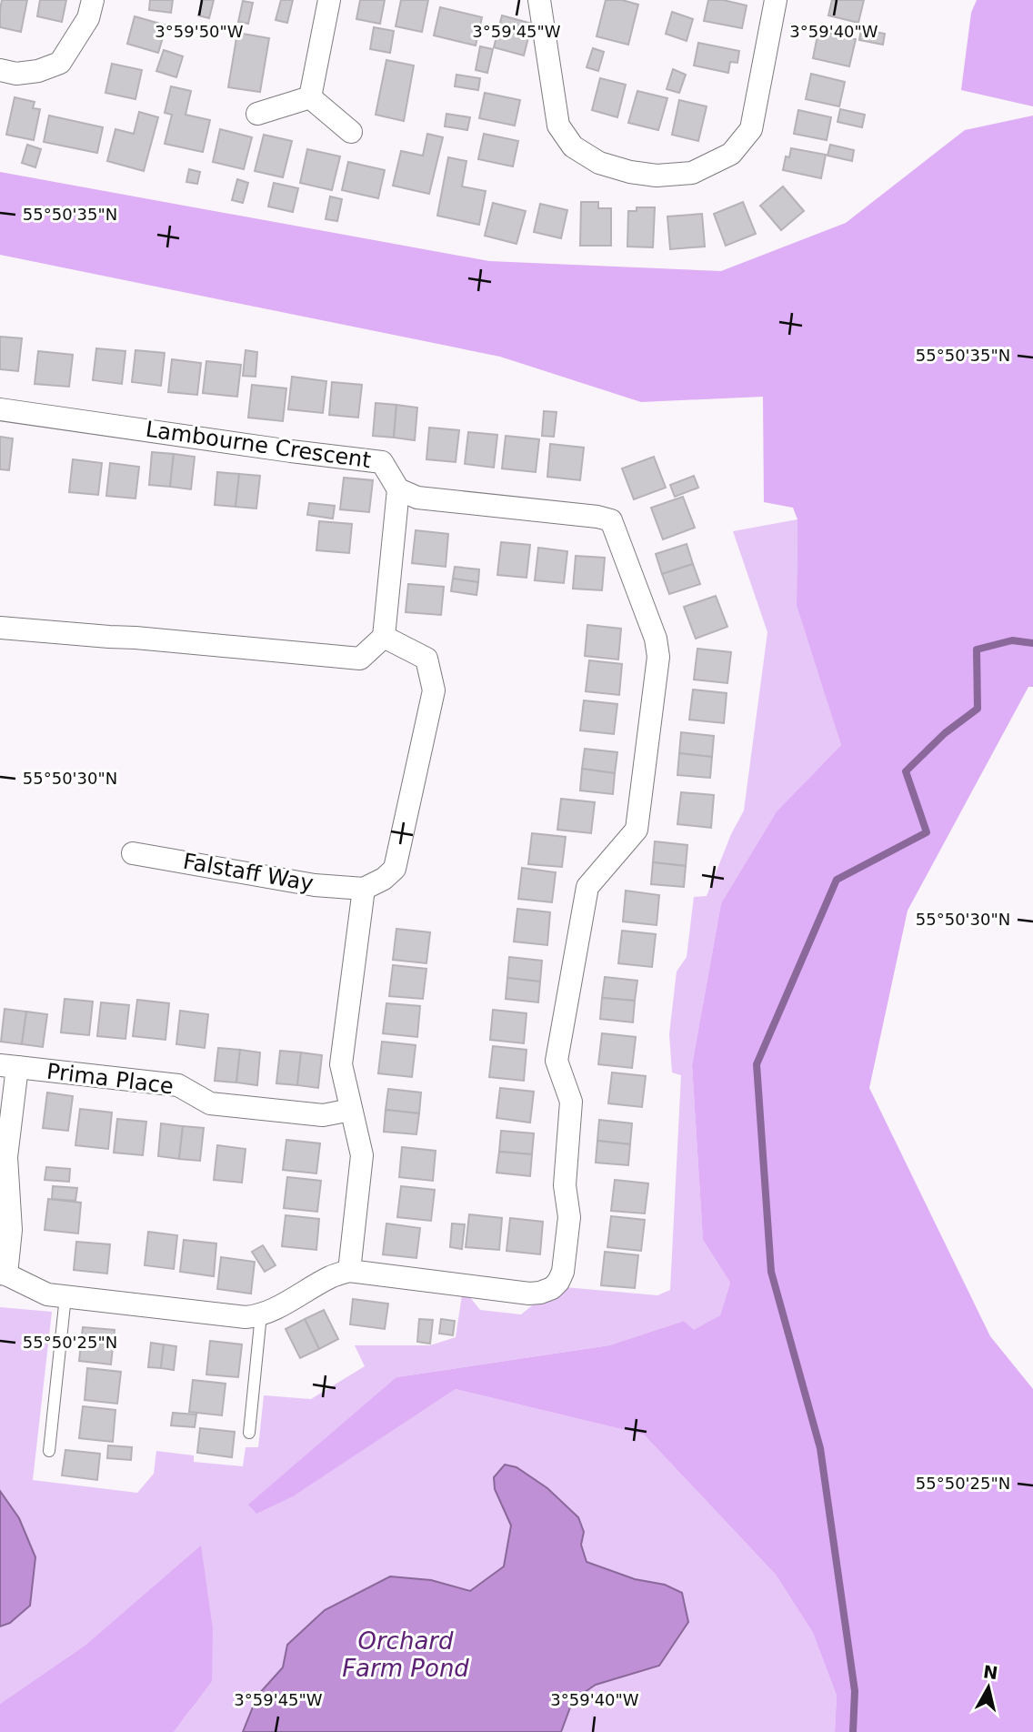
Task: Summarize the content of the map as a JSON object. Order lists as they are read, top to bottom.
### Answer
{
  "streets": {
    "street": ["Lambourne Crescent", "Falstaff Way", "Prima Place"]
  },
  "water": ["Orchard Farm Pond"],
  "north": "top",
  "coordinates": [
    "3°59'50\"W",
    "3°59'45\"W",
    "3°59'40\"W",
    "55°50'35\"N",
    "55°50'30\"N",
    "55°50'25\"N"
  ]
}
